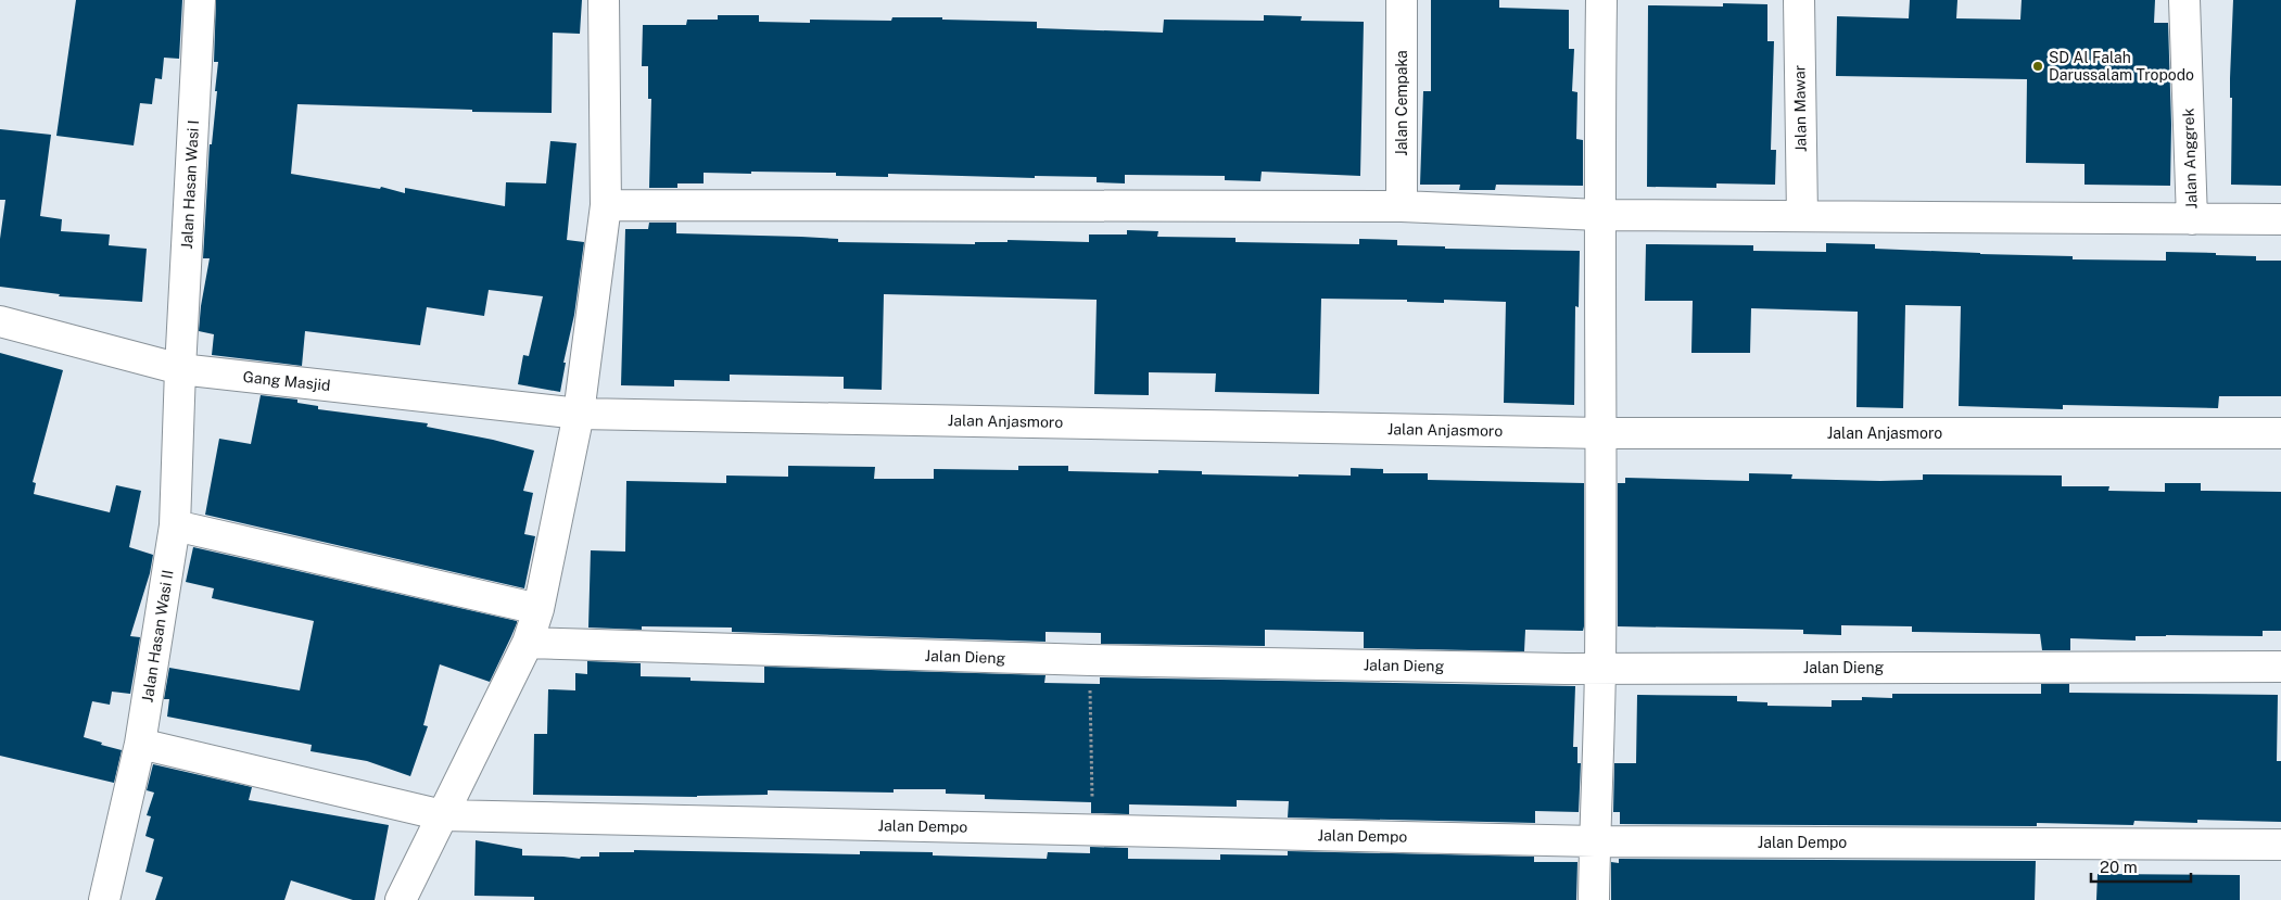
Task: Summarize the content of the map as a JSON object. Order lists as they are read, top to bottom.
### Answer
{
  "streets": {
    "street": [
      "Jalan Cempaka",
      "Jalan Mawar",
      "Jalan Anggrek",
      "Jalan Hasan Wasi I",
      "Gang Masjid",
      "Jalan Anjasmoro",
      "Jalan Hasan Wasi II",
      "Jalan Dieng",
      "Jalan Dempo"
    ]
  },
  "crossings": [
    ["Jalan Hasan Wasi I", "Gang Masjid"],
    ["Jalan Hasan Wasi I", "Jalan Hasan Wasi II"],
    ["Gang Masjid", "Jalan Anjasmoro"],
    ["Gang Masjid", "Jalan Hasan Wasi II"],
    ["Jalan Hasan Wasi II", "Jalan Dempo"]
  ],
  "places": ["SD Al Falah Darussalam Tropodo"],
  "scale_bar": "20 m"
}
